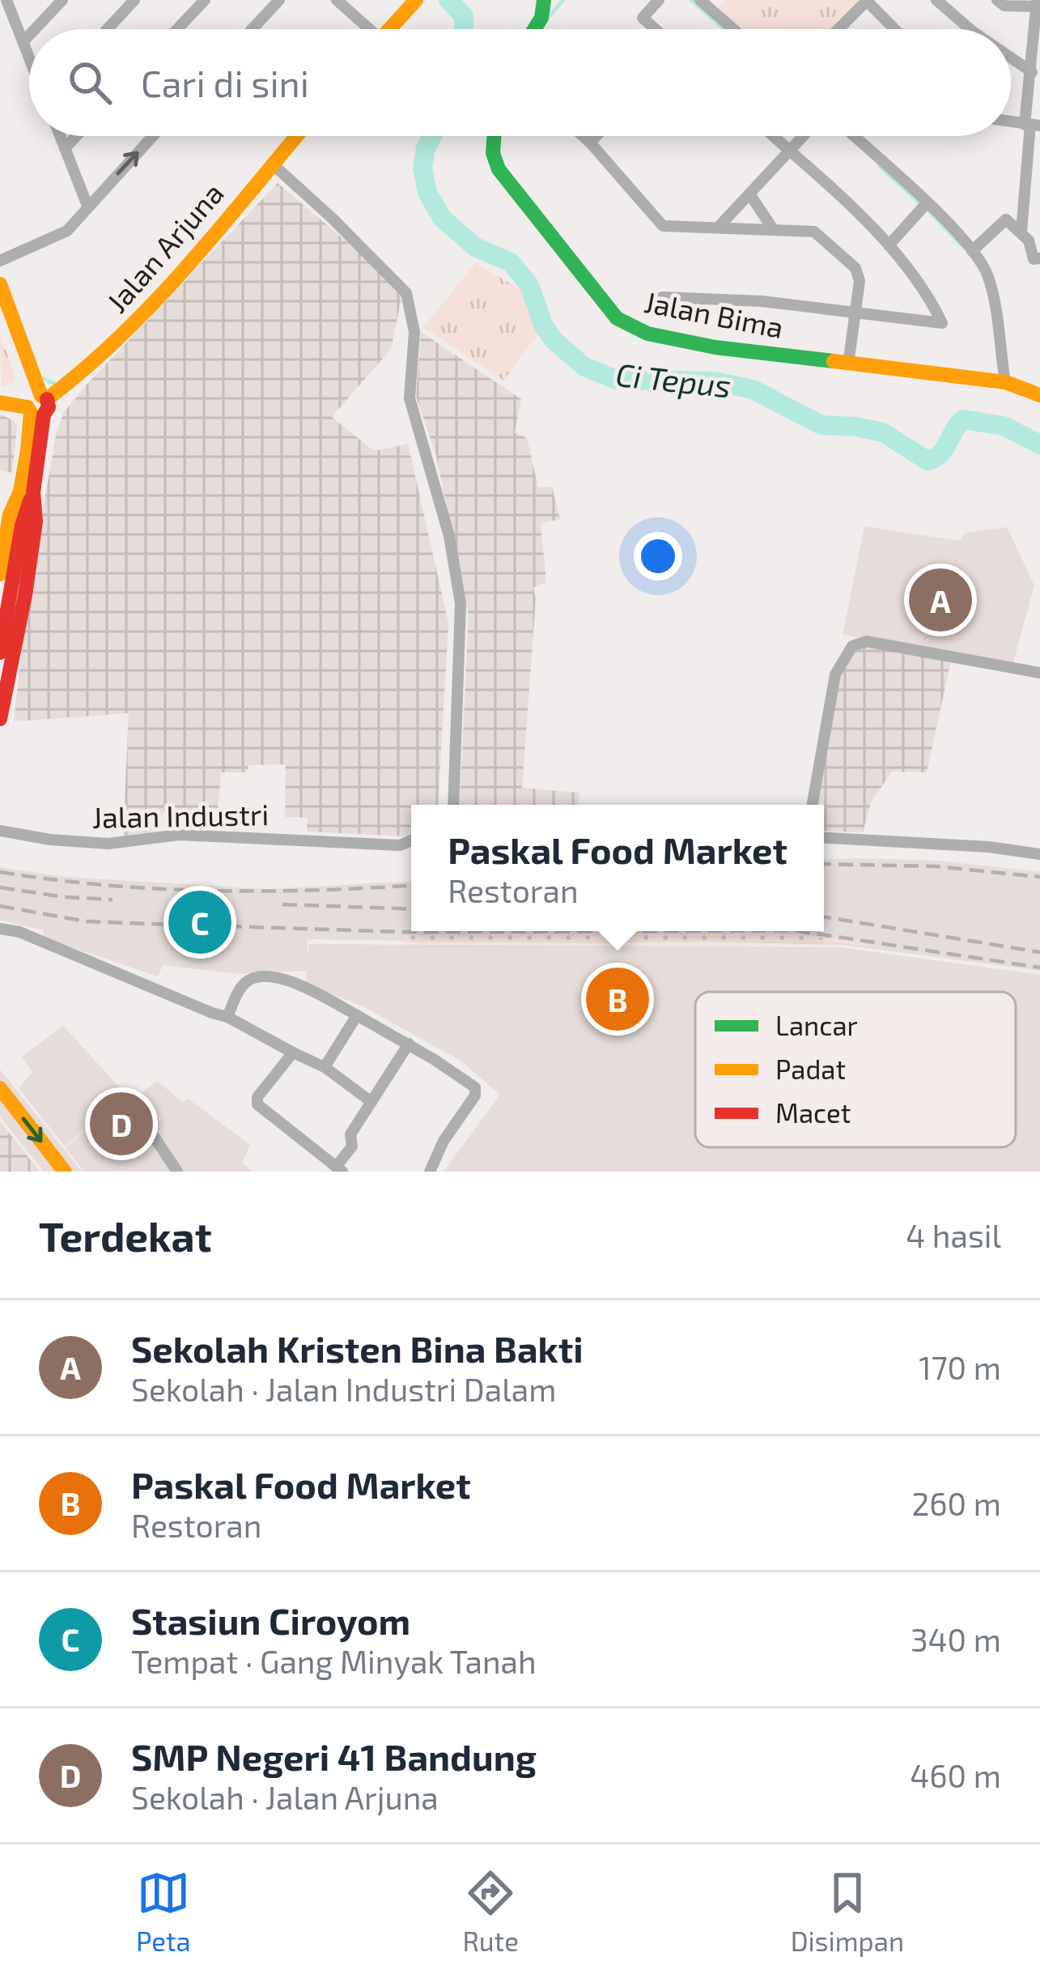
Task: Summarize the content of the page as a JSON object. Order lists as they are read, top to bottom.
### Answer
{
  "streets": {
    "street": ["Jalan Arjuna", "Jalan Bima", "Jalan Industri"]
  },
  "water": ["Ci Tepus"],
  "legend": ["Lancar", "Padat", "Macet"],
  "page": {
    "search": "Cari di sini",
    "pins": [
      "A",
      "C",
      "B",
      "D"
    ],
    "popup": ["Paskal Food Market", "Restoran"],
    "heading": ["Terdekat", "4 hasil"],
    "list": [
      {
        "mark": "A",
        "name": "Sekolah Kristen Bina Bakti",
        "note": "Sekolah · Jalan Industri Dalam",
        "value": "170 m"
      },
      {
        "mark": "B",
        "name": "Paskal Food Market",
        "note": "Restoran",
        "value": "260 m"
      },
      {
        "mark": "C",
        "name": "Stasiun Ciroyom",
        "note": "Tempat · Gang Minyak Tanah",
        "value": "340 m"
      },
      {
        "mark": "D",
        "name": "SMP Negeri 41 Bandung",
        "note": "Sekolah · Jalan Arjuna",
        "value": "460 m"
      }
    ],
    "nav": ["Peta", "Rute", "Disimpan"]
  }
}
